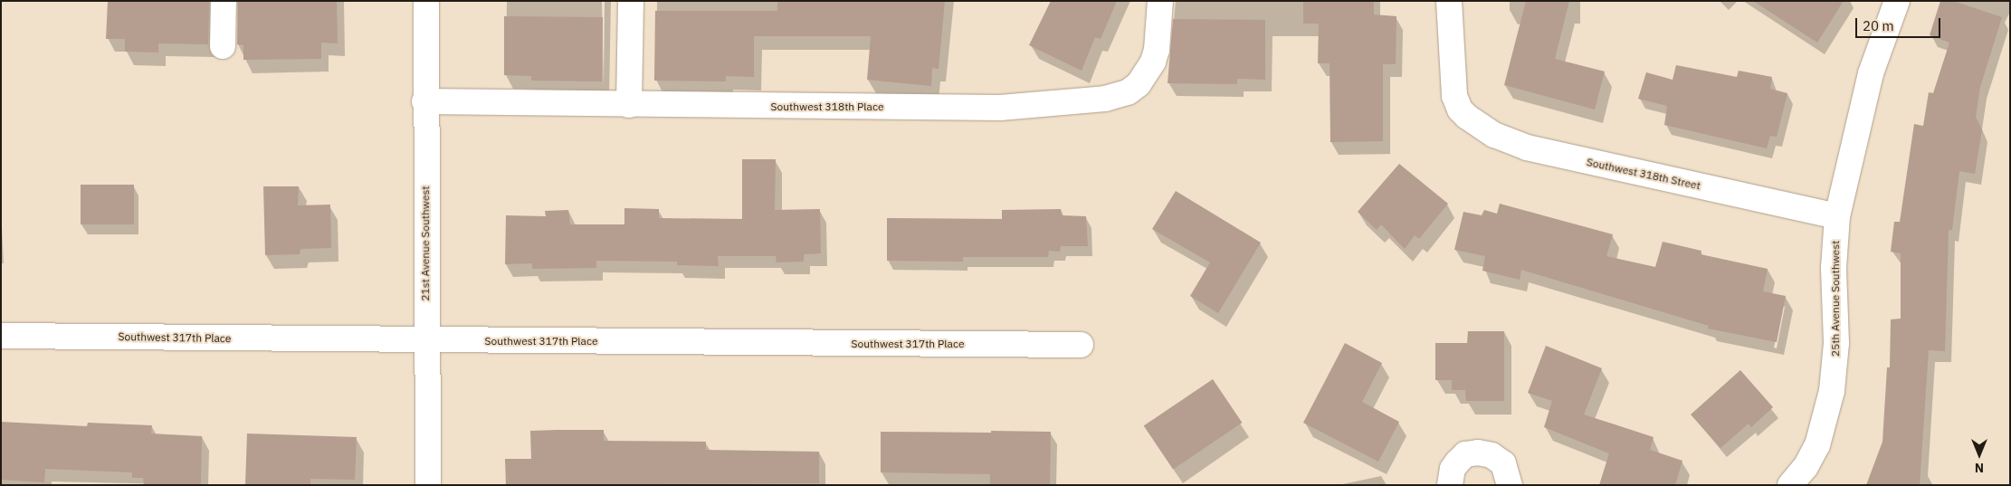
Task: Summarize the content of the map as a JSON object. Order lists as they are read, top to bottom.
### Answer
{
  "streets": {
    "street": [
      "Southwest 318th Place",
      "Southwest 318th Street",
      "21st Avenue Southwest",
      "25th Avenue Southwest",
      "Southwest 317th Place"
    ]
  },
  "crossings": [
    ["Southwest 318th Place", "21st Avenue Southwest"],
    ["Southwest 318th Street", "25th Avenue Southwest"],
    ["21st Avenue Southwest", "Southwest 317th Place"]
  ],
  "scale_bar": "20 m",
  "north": "bottom"
}
